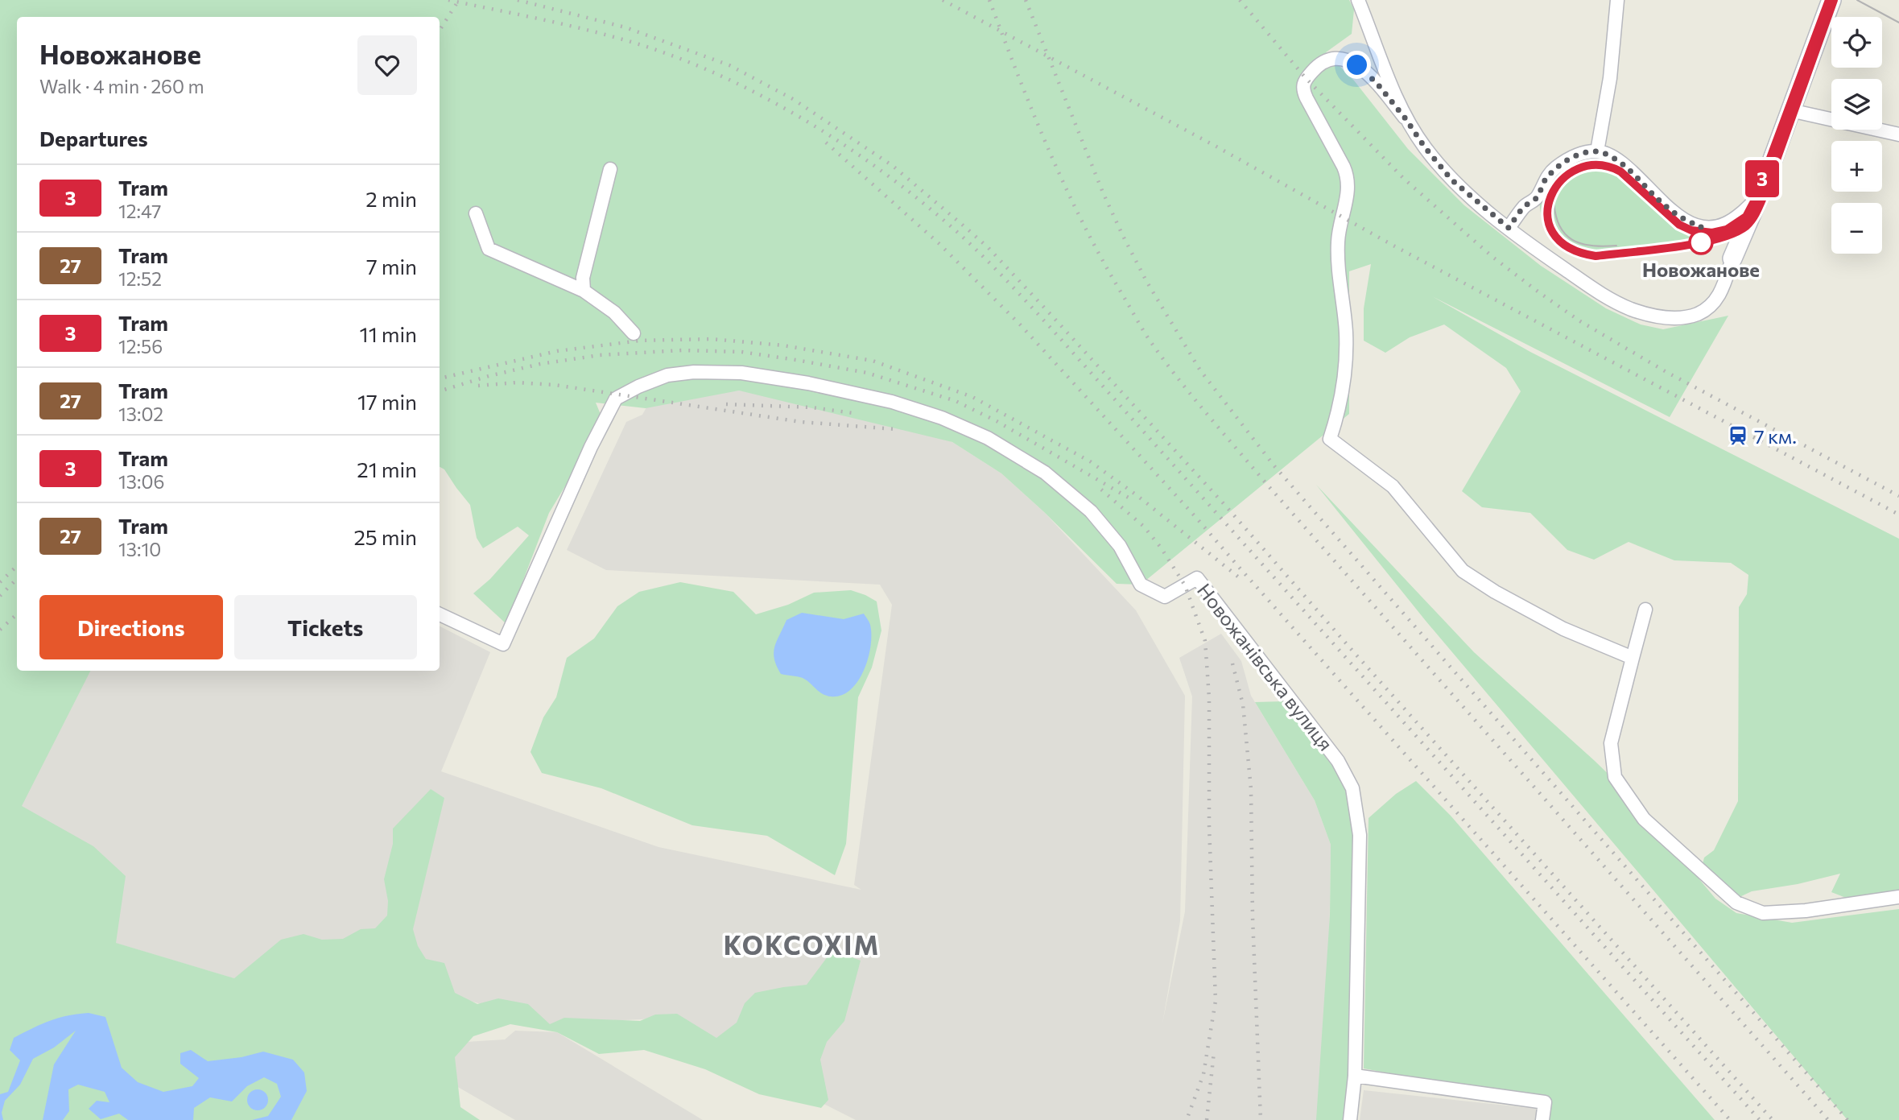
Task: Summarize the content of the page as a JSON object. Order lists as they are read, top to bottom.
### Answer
{
  "streets": {
    "street": ["Новожанівська вулиця"]
  },
  "districts": ["КОКСОХІМ"],
  "places": {
    "other": ["Новожанове"],
    "station": ["7 км."]
  },
  "lines": ["tram line 3"],
  "page": {
    "on_map": "3",
    "map_buttons": ["+", "−"],
    "heading": [
      ["Новожанове", "Walk · 4 min · 260 m"],
      "Departures"
    ],
    "list": [
      {
        "mark": "3",
        "name": "Tram",
        "note": "12:47",
        "value": "2 min"
      },
      {
        "mark": "27",
        "name": "Tram",
        "note": "12:52",
        "value": "7 min"
      },
      {
        "mark": "3",
        "name": "Tram",
        "note": "12:56",
        "value": "11 min"
      },
      {
        "mark": "27",
        "name": "Tram",
        "note": "13:02",
        "value": "17 min"
      },
      {
        "mark": "3",
        "name": "Tram",
        "note": "13:06",
        "value": "21 min"
      },
      {
        "mark": "27",
        "name": "Tram",
        "note": "13:10",
        "value": "25 min"
      }
    ],
    "buttons": ["Directions", "Tickets"]
  }
}
